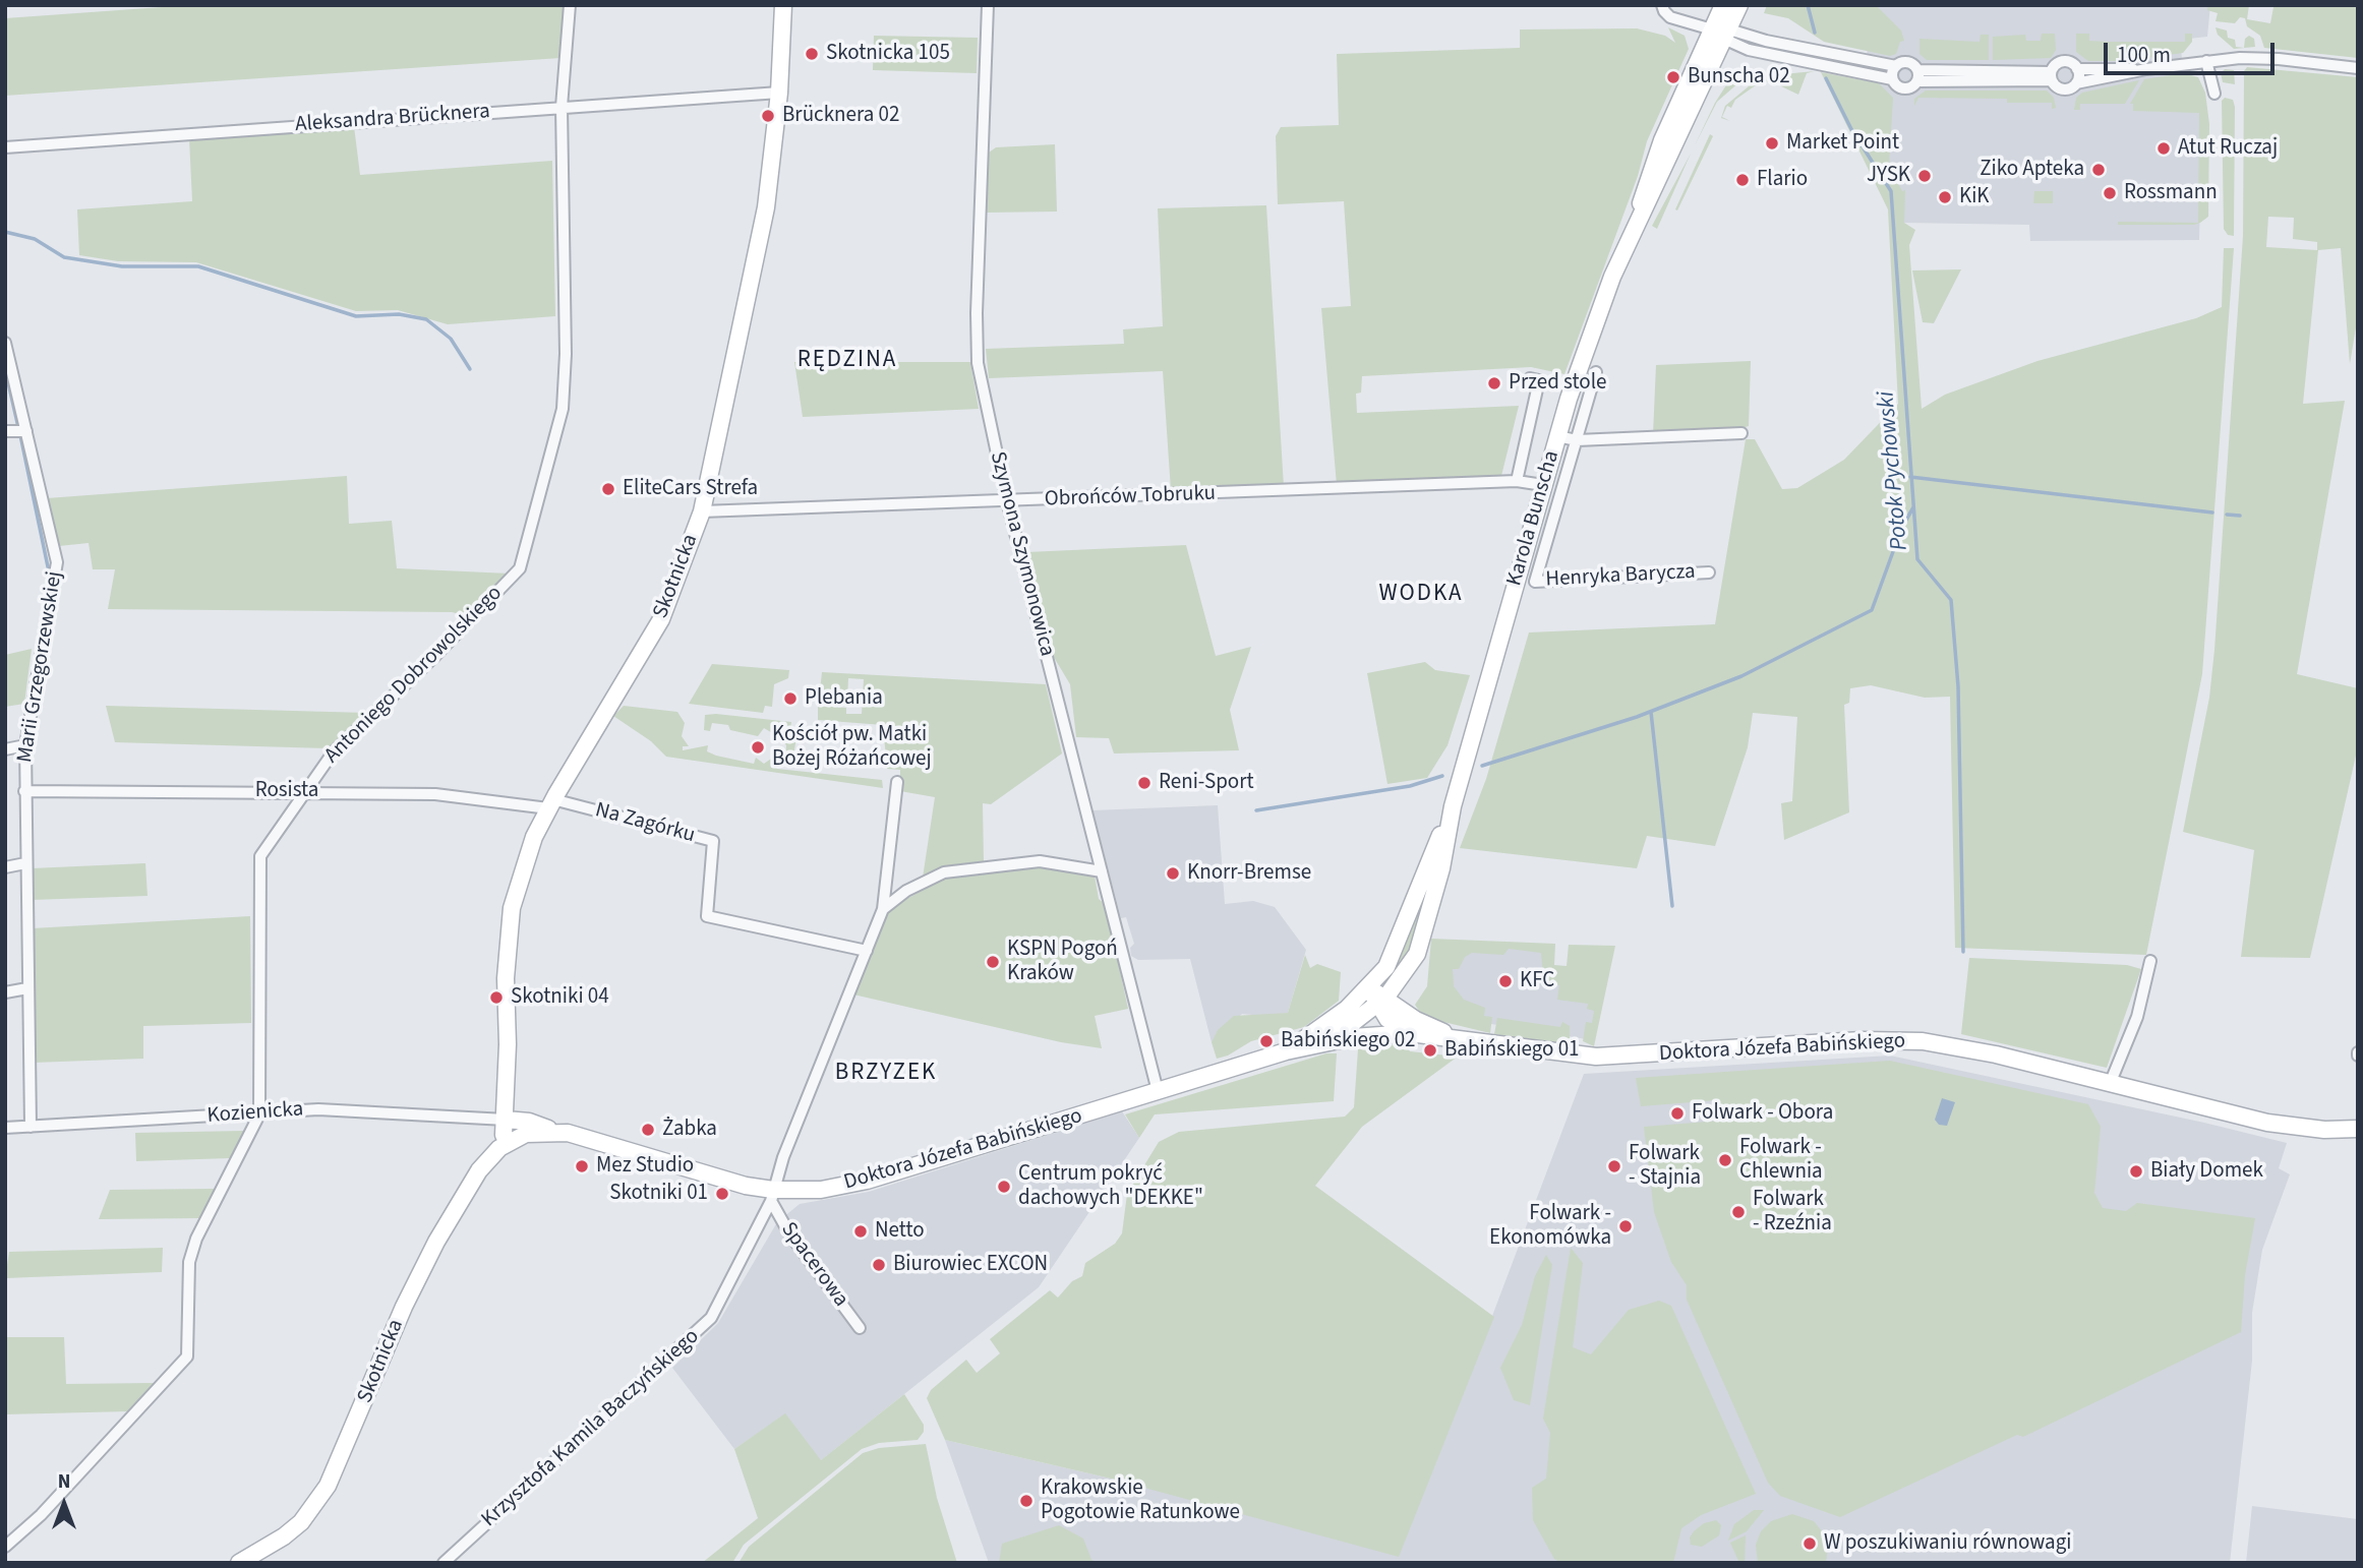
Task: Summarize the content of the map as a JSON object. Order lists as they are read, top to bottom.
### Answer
{
  "streets": {
    "main road": ["Karola Bunscha", "Skotnicka", "Doktora Józefa Babińskiego"],
    "street": [
      "Aleksandra Brücknera",
      "Obrońców Tobruku",
      "Szymona Szymonowica",
      "Henryka Barycza",
      "Marii Grzegorzewskiej",
      "Antoniego Dobrowolskiego",
      "Rosista",
      "Na Zagórku",
      "Kozienicka",
      "Spacerowa",
      "Krzysztofa Kamila Baczyńskiego"
    ]
  },
  "crossings": [
    ["Aleksandra Brücknera", "Skotnicka"],
    ["Aleksandra Brücknera", "Antoniego Dobrowolskiego"],
    ["Obrońców Tobruku", "Karola Bunscha"],
    ["Obrońców Tobruku", "Szymona Szymonowica"],
    ["Obrońców Tobruku", "Skotnicka"],
    ["Karola Bunscha", "Doktora Józefa Babińskiego"],
    ["Szymona Szymonowica", "Doktora Józefa Babińskiego"],
    ["Skotnicka", "Rosista"],
    ["Skotnicka", "Na Zagórku"],
    ["Skotnicka", "Kozienicka"],
    ["Marii Grzegorzewskiej", "Rosista"],
    ["Marii Grzegorzewskiej", "Kozienicka"],
    ["Antoniego Dobrowolskiego", "Rosista"],
    ["Antoniego Dobrowolskiego", "Kozienicka"],
    ["Rosista", "Na Zagórku"],
    ["Na Zagórku", "Krzysztofa Kamila Baczyńskiego"],
    ["Doktora Józefa Babińskiego", "Spacerowa"],
    ["Doktora Józefa Babińskiego", "Krzysztofa Kamila Baczyńskiego"],
    ["Spacerowa", "Krzysztofa Kamila Baczyńskiego"]
  ],
  "districts": ["RĘDZINA", "WODKA", "BRZYZEK"],
  "water": ["Potok Pychowski"],
  "places": [
    "Skotnicka 105",
    "Bunscha 02",
    "Brücknera 02",
    "Market Point",
    "Atut Ruczaj",
    "Ziko Apteka",
    "JYSK",
    "Flario",
    "Rossmann",
    "KiK",
    "Przed stole",
    "EliteCars Strefa",
    "Plebania",
    "Kościół pw. Matki Bożej Różańcowej",
    "Reni-Sport",
    "Knorr-Bremse",
    "KSPN Pogoń Kraków",
    "KFC",
    "Skotniki 04",
    "Babińskiego 02",
    "Babińskiego 01",
    "Folwark - Obora",
    "Żabka",
    "Folwark - Chlewnia",
    "Mez Studio",
    "Folwark - Stajnia",
    "Biały Domek",
    "Centrum pokryć dachowych \"DEKKE\"",
    "Skotniki 01",
    "Folwark - Rzeźnia",
    "Folwark - Ekonomówka",
    "Netto",
    "Biurowiec EXCON",
    "Krakowskie Pogotowie Ratunkowe",
    "W poszukiwaniu równowagi"
  ],
  "scale_bar": "100 m",
  "north": "top"
}
